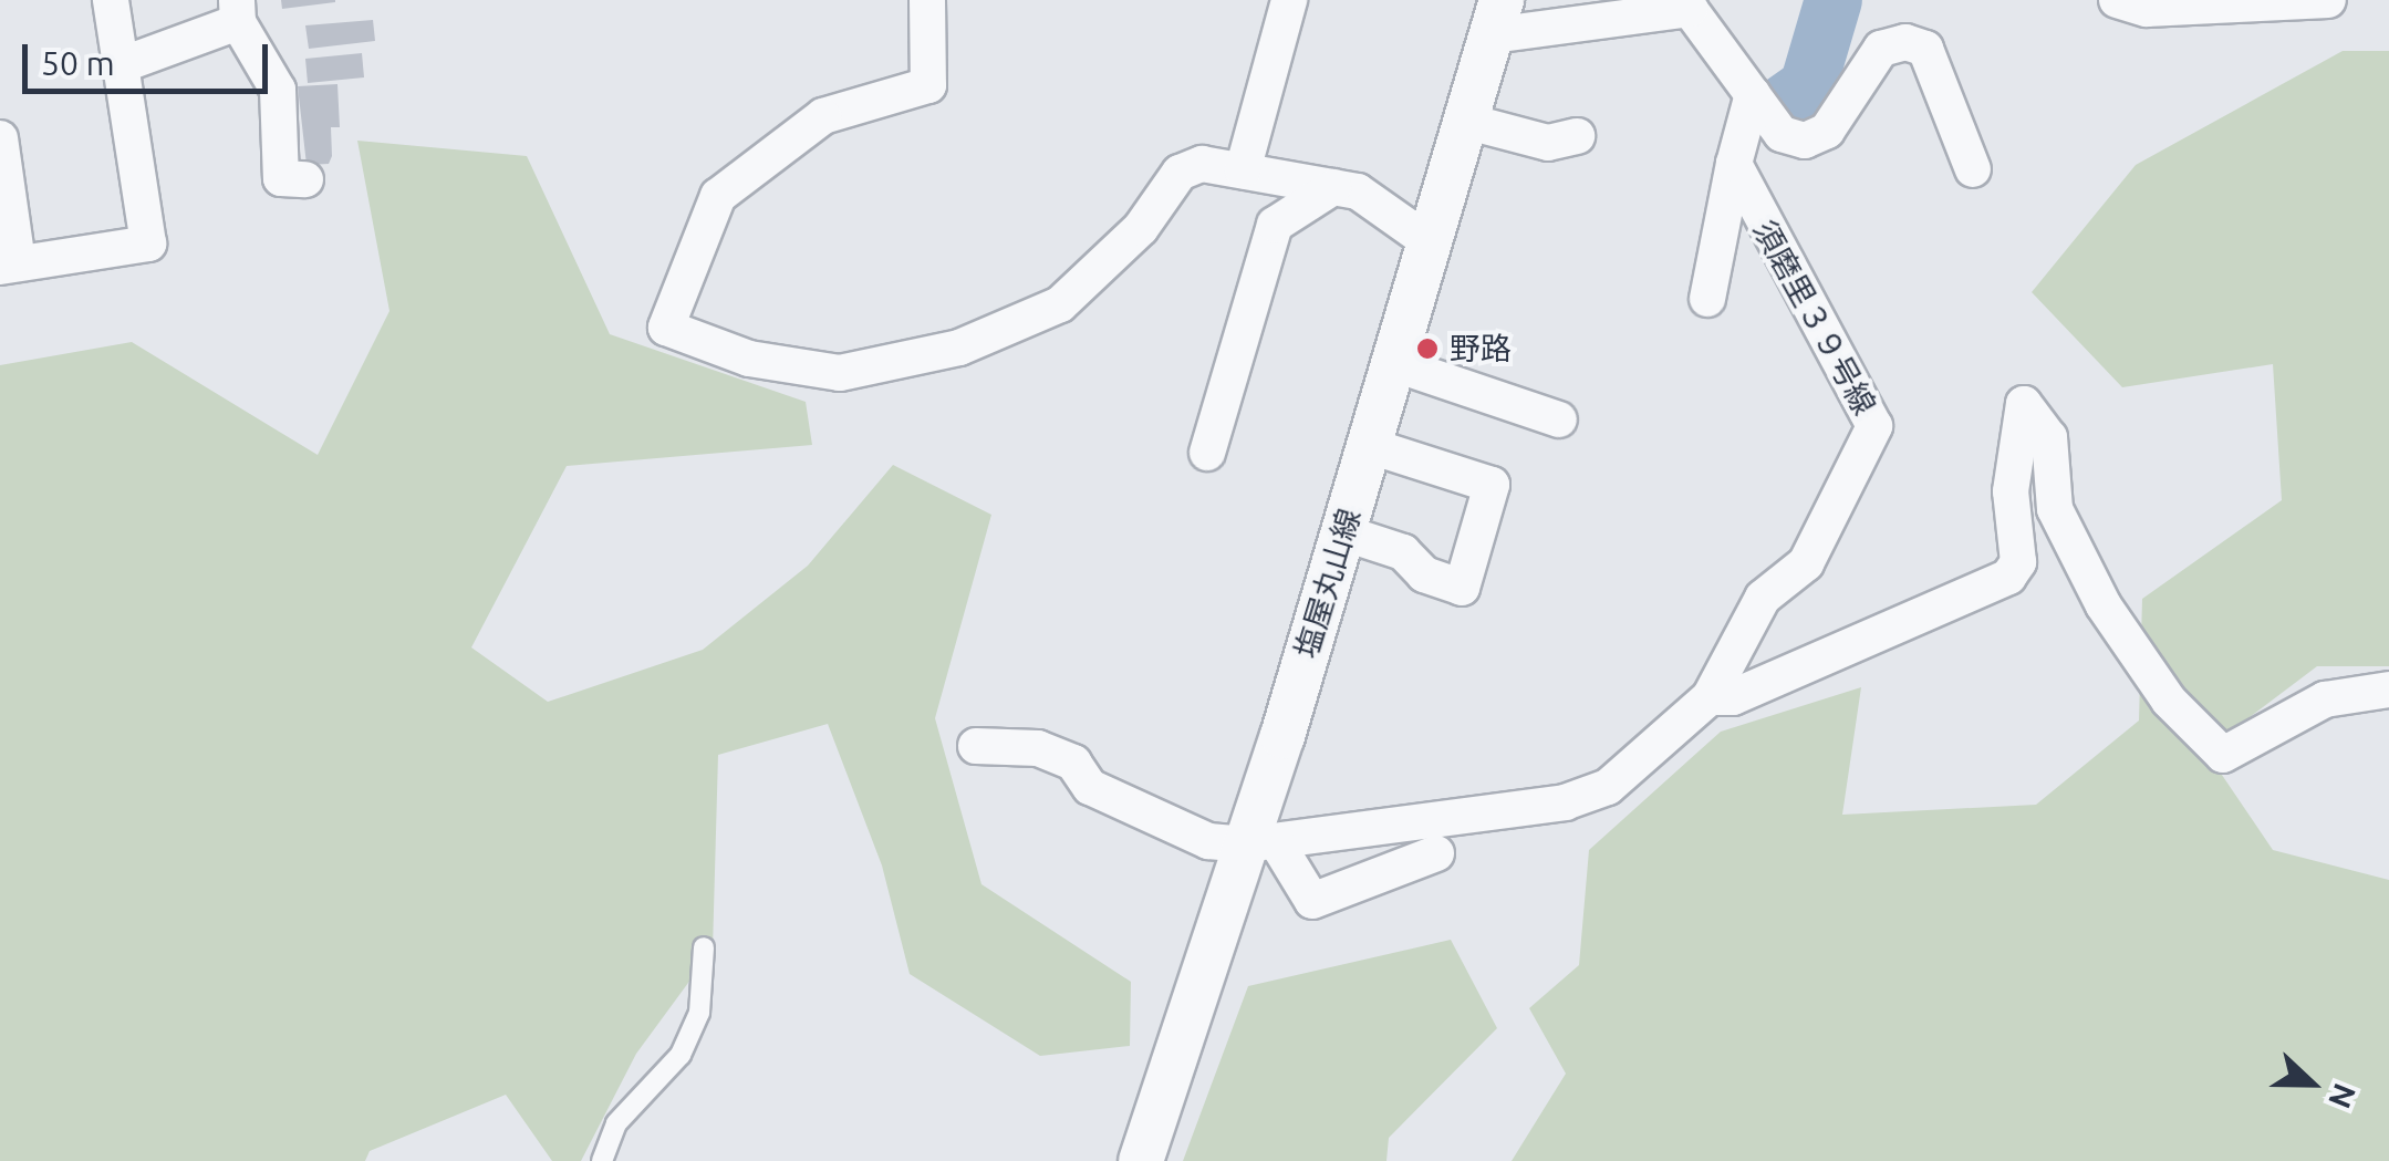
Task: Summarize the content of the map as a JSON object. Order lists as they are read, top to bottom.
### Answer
{
  "streets": {
    "street": ["須磨里３９号線", "塩屋丸山線"]
  },
  "places": ["野路"],
  "scale_bar": "50 m",
  "north": "right"
}
